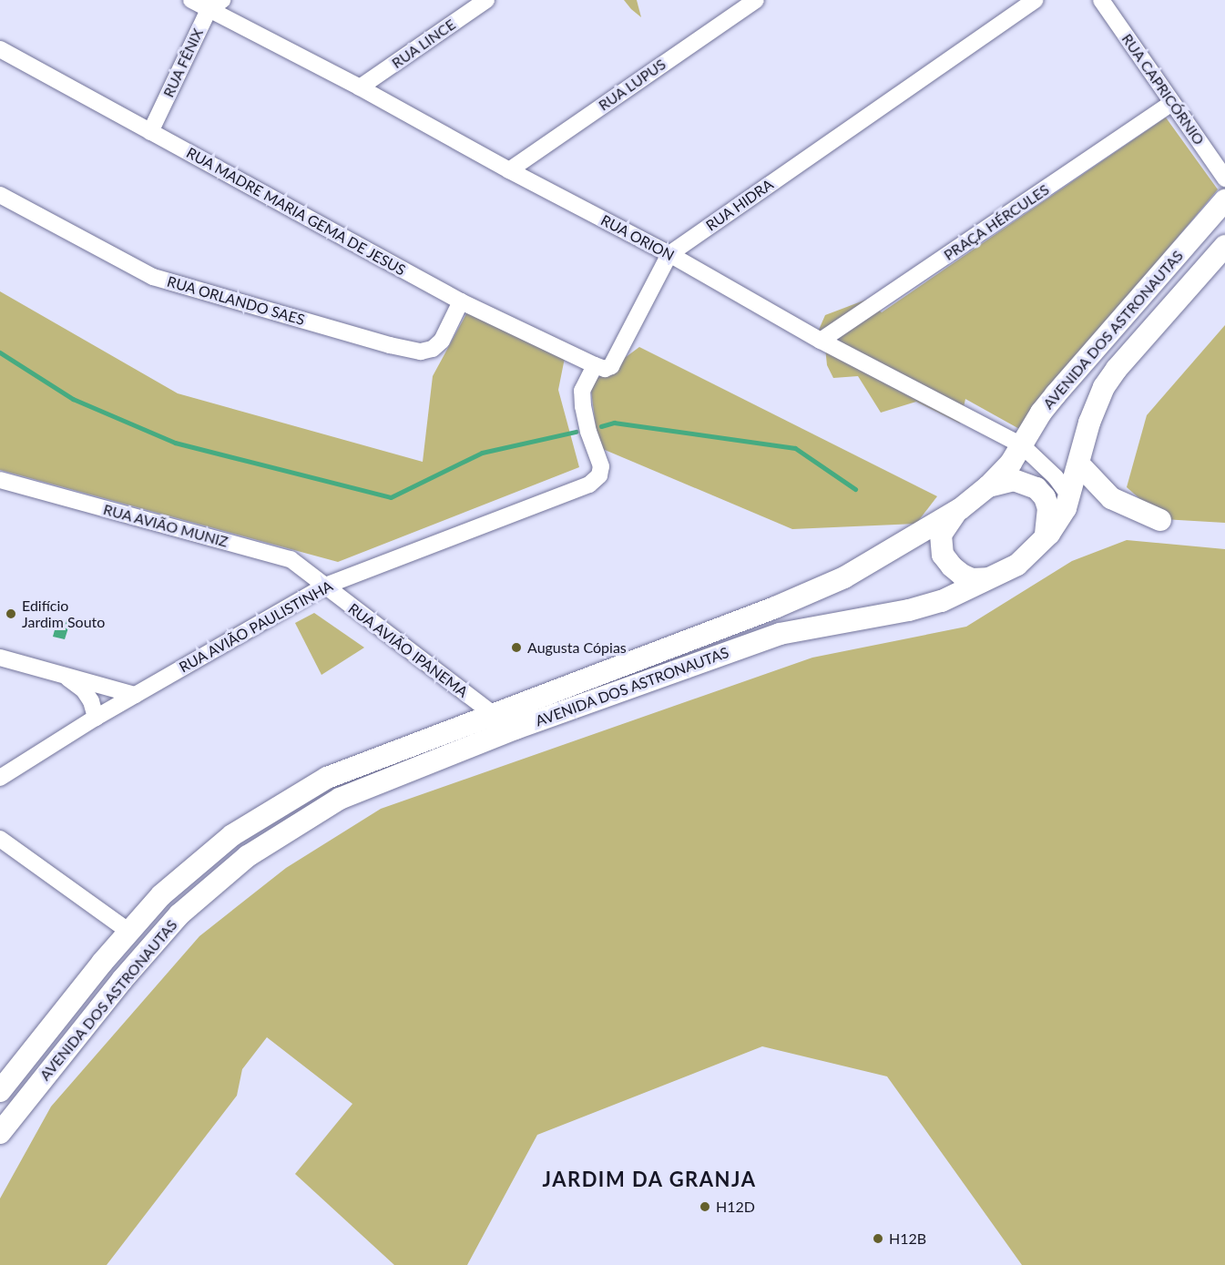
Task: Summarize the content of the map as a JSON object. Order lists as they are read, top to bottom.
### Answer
{
  "streets": {
    "main road": ["AVENIDA DOS ASTRONAUTAS"],
    "street": [
      "RUA LINCE",
      "RUA FÊNIX",
      "RUA LUPUS",
      "RUA CAPRICÓRNIO",
      "RUA HIDRA",
      "RUA MADRE MARIA GEMA DE JESUS",
      "PRAÇA HÉRCULES",
      "RUA ORION",
      "RUA ORLANDO SAES",
      "RUA AVIÃO MUNIZ",
      "RUA AVIÃO PAULISTINHA",
      "RUA AVIÃO IPANEMA"
    ]
  },
  "crossings": [
    ["RUA LINCE", "RUA ORION"],
    ["RUA FÊNIX", "RUA MADRE MARIA GEMA DE JESUS"],
    ["RUA FÊNIX", "RUA ORION"],
    ["RUA LUPUS", "RUA ORION"],
    ["RUA CAPRICÓRNIO", "PRAÇA HÉRCULES"],
    ["RUA HIDRA", "RUA MADRE MARIA GEMA DE JESUS"],
    ["RUA HIDRA", "RUA ORION"],
    ["RUA HIDRA", "RUA AVIÃO PAULISTINHA"],
    ["RUA MADRE MARIA GEMA DE JESUS", "RUA ORLANDO SAES"],
    ["RUA MADRE MARIA GEMA DE JESUS", "RUA AVIÃO PAULISTINHA"],
    ["PRAÇA HÉRCULES", "RUA ORION"],
    ["RUA ORION", "AVENIDA DOS ASTRONAUTAS"],
    ["AVENIDA DOS ASTRONAUTAS", "RUA AVIÃO IPANEMA"],
    ["RUA AVIÃO MUNIZ", "RUA AVIÃO PAULISTINHA"],
    ["RUA AVIÃO MUNIZ", "RUA AVIÃO IPANEMA"],
    ["RUA AVIÃO PAULISTINHA", "RUA AVIÃO IPANEMA"]
  ],
  "districts": ["JARDIM DA GRANJA"],
  "places": [
    "Edifício Jardim Souto",
    "Augusta Cópias",
    "H12D",
    "H12B"
  ]
}
